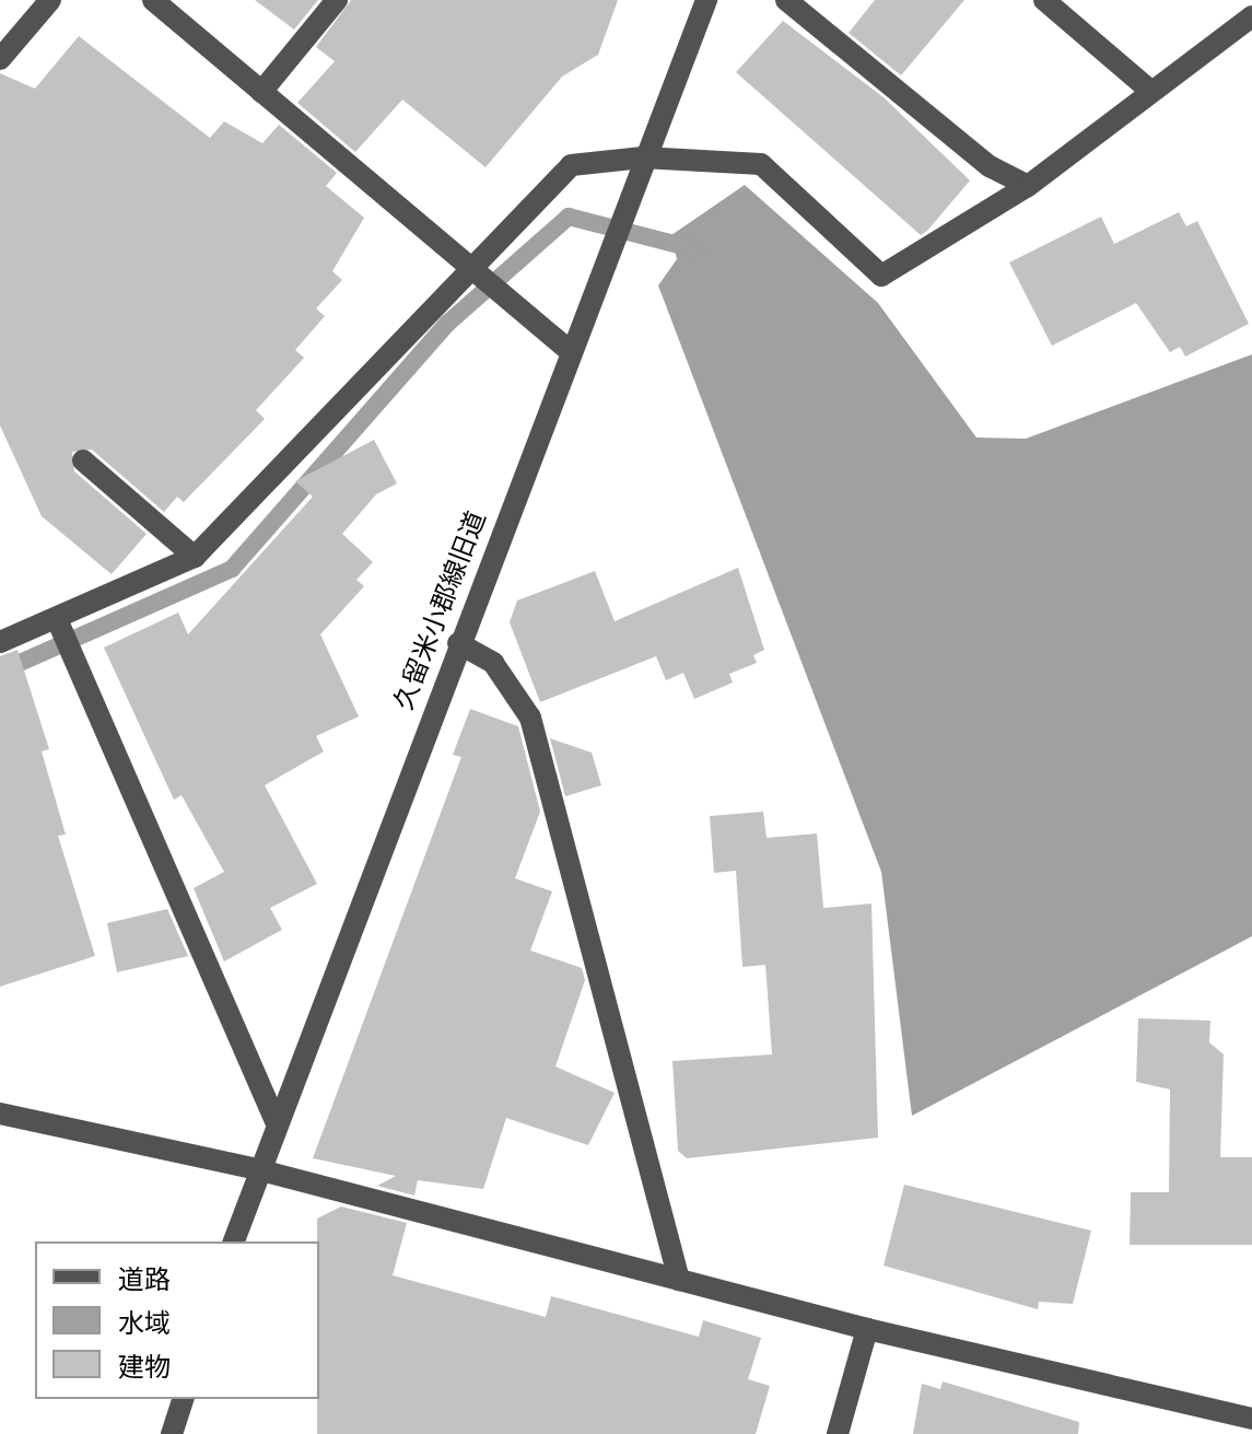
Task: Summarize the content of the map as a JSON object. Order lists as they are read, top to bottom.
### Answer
{
  "streets": {
    "street": ["久留米小郡線旧道"]
  },
  "legend": ["道路", "水域", "建物"]
}
